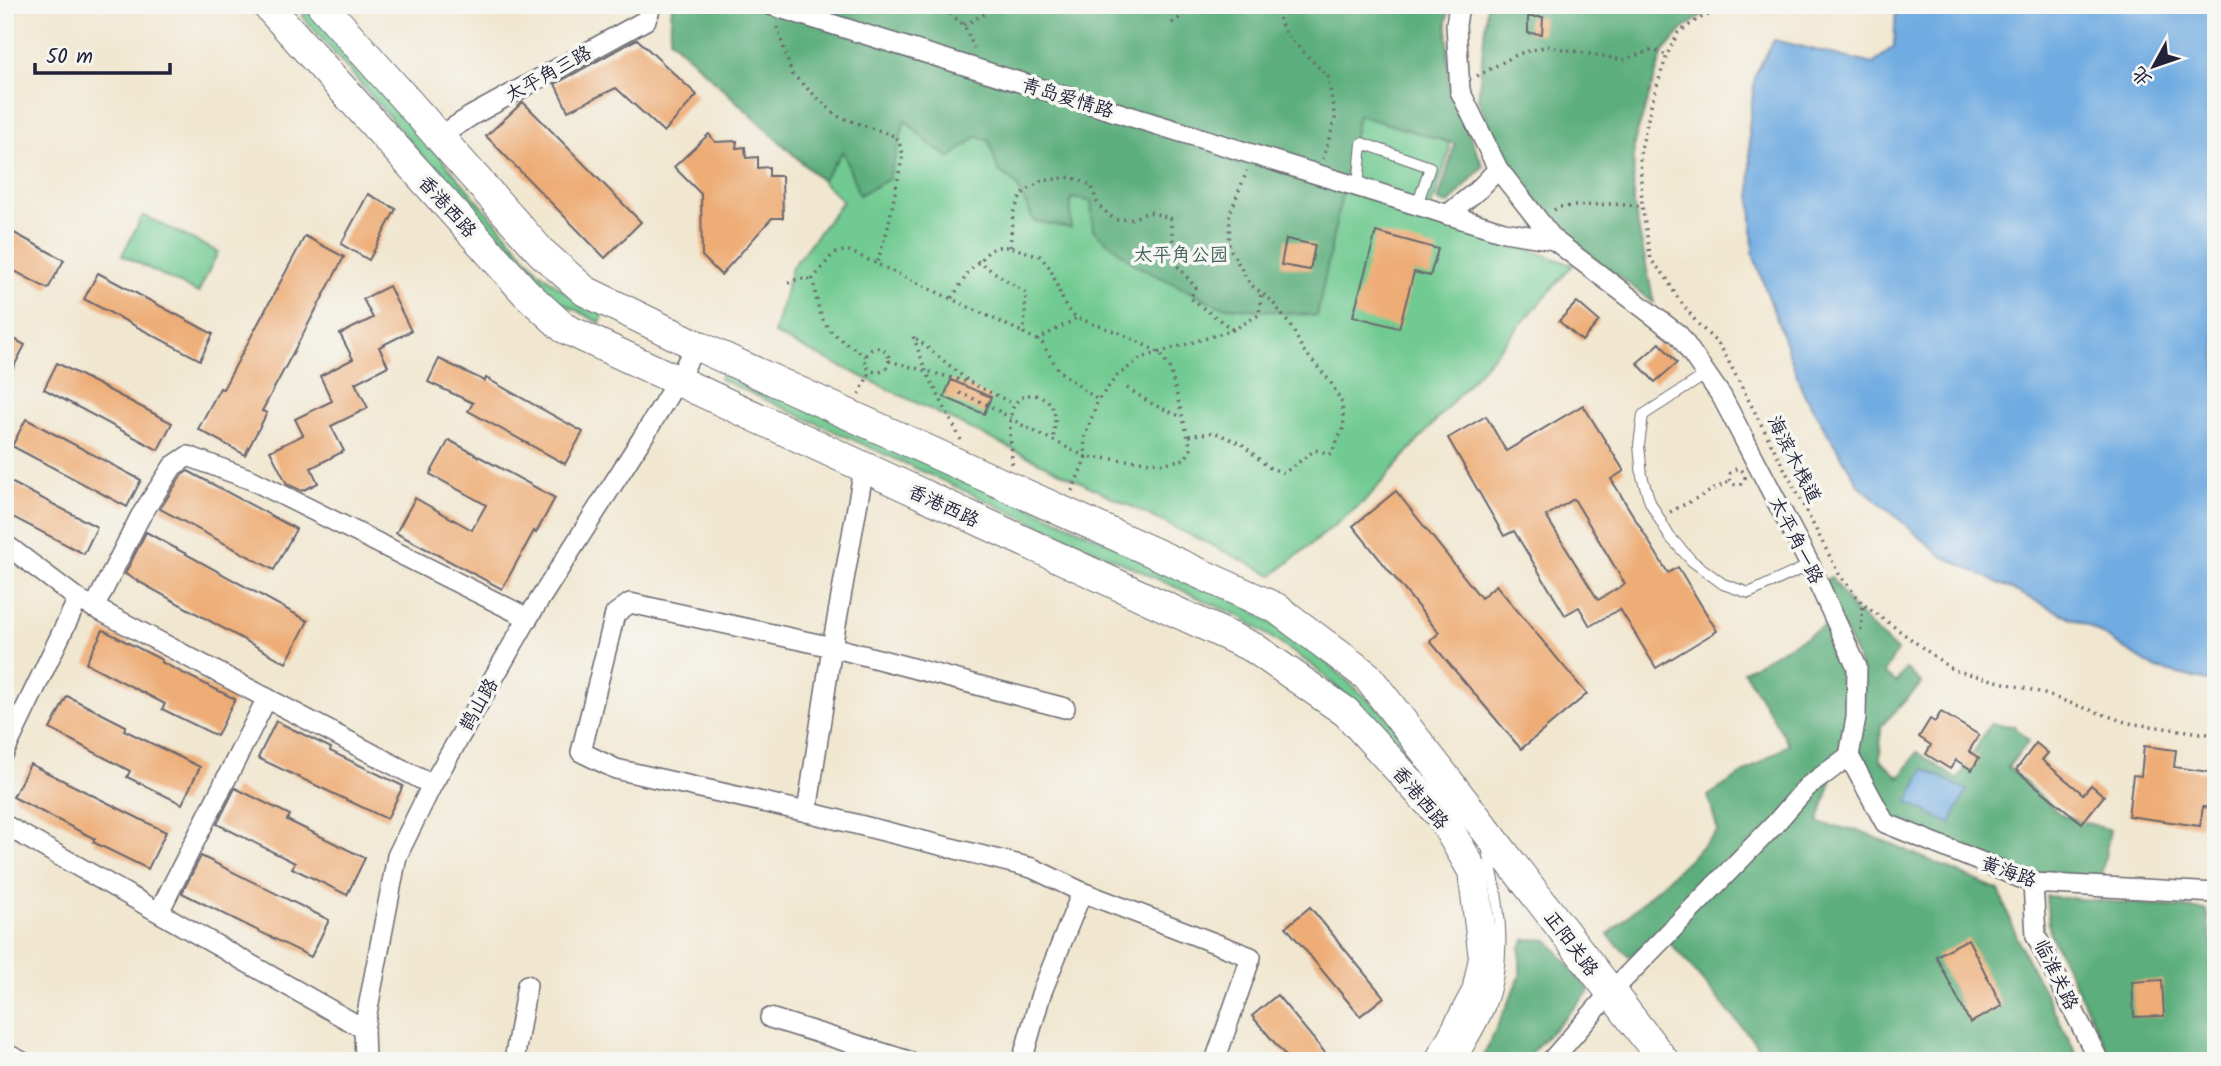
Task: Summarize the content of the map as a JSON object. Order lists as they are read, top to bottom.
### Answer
{
  "streets": {
    "main road": ["香港西路", "正阳关路"],
    "street": [
      "太平角三路",
      "青岛爱情路",
      "太平角一路",
      "鹊山路",
      "黄海路",
      "临淮关路"
    ],
    "path": ["海滨木栈道"]
  },
  "crossings": [
    ["太平角三路", "香港西路"],
    ["青岛爱情路", "太平角一路"],
    ["香港西路", "鹊山路"],
    ["香港西路", "正阳关路"],
    ["太平角一路", "黄海路"],
    ["黄海路", "临淮关路"]
  ],
  "parks": ["太平角公园"],
  "scale_bar": "50 m",
  "north": "bottom left"
}
